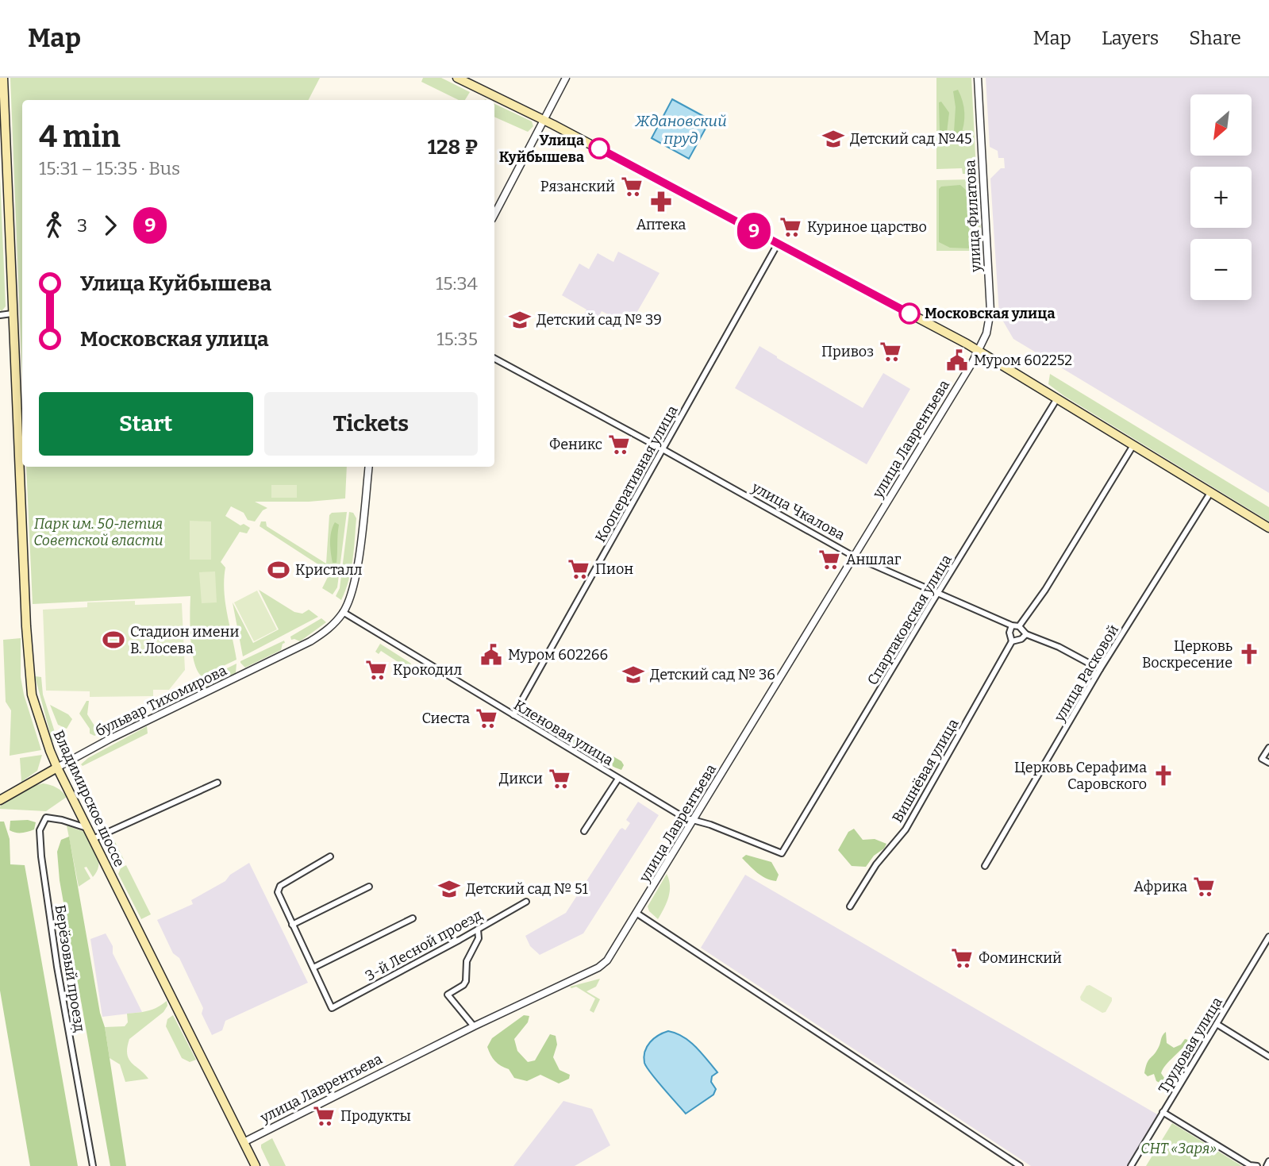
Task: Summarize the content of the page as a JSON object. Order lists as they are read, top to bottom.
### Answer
{
  "streets": {
    "main road": ["Владимирское шоссе"],
    "street": [
      "улица Филатова",
      "улица Лаврентьева",
      "Кооперативная улица",
      "улица Чкалова",
      "Спартаковская улица",
      "улица Расковой",
      "бульвар Тихомирова",
      "Кленовая улица",
      "Вишнёвая улица",
      "3-й Лесной проезд",
      "Берёзовый проезд",
      "Трудовая улица"
    ]
  },
  "crossings": [
    ["улица Филатова", "улица Лаврентьева"],
    ["улица Лаврентьева", "улица Чкалова"],
    ["улица Лаврентьева", "Кленовая улица"],
    ["улица Лаврентьева", "Владимирское шоссе"],
    ["Кооперативная улица", "улица Чкалова"],
    ["Кооперативная улица", "Кленовая улица"],
    ["улица Чкалова", "Спартаковская улица"],
    ["улица Чкалова", "Вишнёвая улица"],
    ["Спартаковская улица", "Кленовая улица"],
    ["бульвар Тихомирова", "Кленовая улица"],
    ["бульвар Тихомирова", "Владимирское шоссе"],
    ["Владимирское шоссе", "Берёзовый проезд"]
  ],
  "water": ["Ждановский пруд"],
  "parks": ["Парк им. 50-летия Советской власти", "СНТ «Заря»"],
  "places": {
    "school or university": [
      "Детский сад №45",
      "Детский сад № 39",
      "Детский сад № 36",
      "Детский сад № 51"
    ],
    "other": ["Улица Куйбышева", "Московская улица"],
    "supermarket": [
      "Рязанский",
      "Куриное царство",
      "Привоз",
      "Феникс",
      "Аншлаг",
      "Пион",
      "Крокодил",
      "Сиеста",
      "Дикси",
      "Африка",
      "Фоминский",
      "Продукты"
    ],
    "pharmacy": ["Аптека"],
    "public building": ["Муром 602252", "Муром 602266"],
    "sports": ["Кристалл", "Стадион имени В. Лосева"],
    "church": ["Церковь Воскресение", "Церковь Серафима Саровского"]
  },
  "lines": ["bus line 9"],
  "north": "bottom left",
  "page": {
    "header": "Map",
    "nav": ["Map", "Layers", "Share"],
    "on_map": "9",
    "map_buttons": ["+", "−"],
    "heading": ["4 min", "15:31 – 15:35 · Bus", "128 ₽"],
    "legs": ["3", "9"],
    "list": [
      {
        "name": "Улица Куйбышева",
        "value": "15:34"
      },
      {
        "name": "Московская улица",
        "value": "15:35"
      }
    ],
    "buttons": ["Start", "Tickets"]
  }
}
